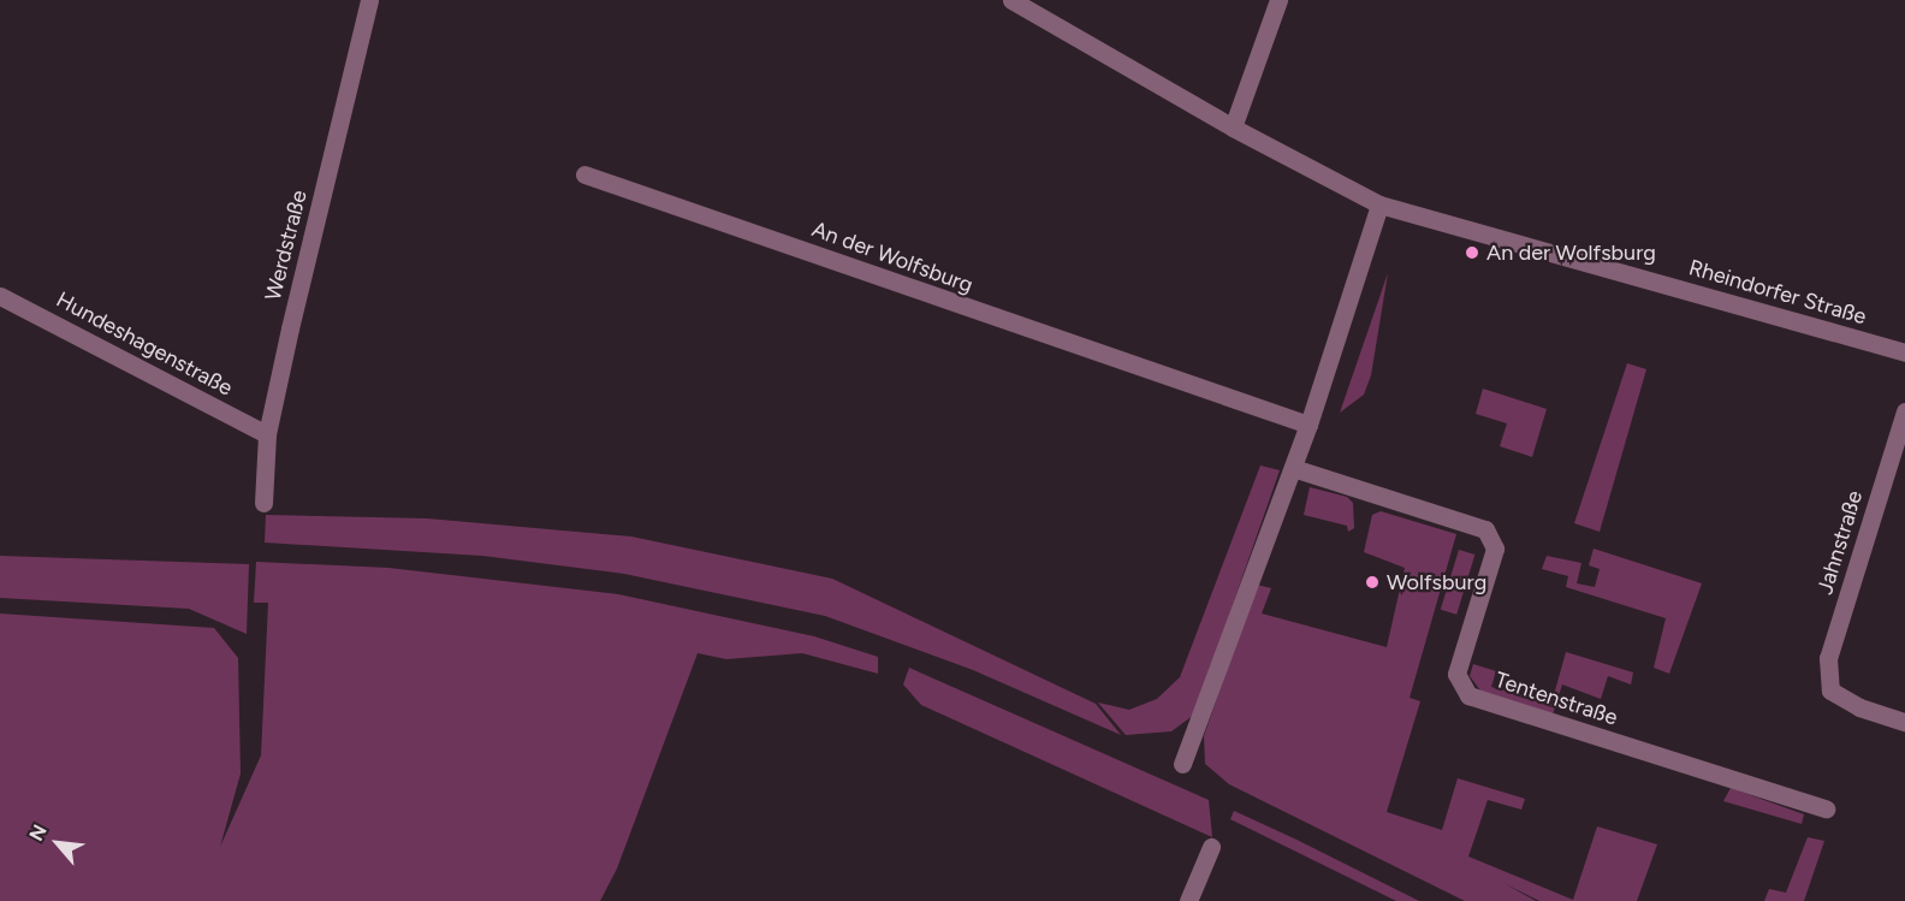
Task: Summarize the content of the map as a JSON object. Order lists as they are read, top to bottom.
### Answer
{
  "streets": {
    "street": [
      "Werdstraße",
      "An der Wolfsburg",
      "Rheindorfer Straße",
      "Hundeshagenstraße",
      "Jahnstraße",
      "Tentenstraße"
    ]
  },
  "crossings": [
    ["Werdstraße", "Hundeshagenstraße"]
  ],
  "places": ["An der Wolfsburg", "Wolfsburg"],
  "north": "top left"
}
